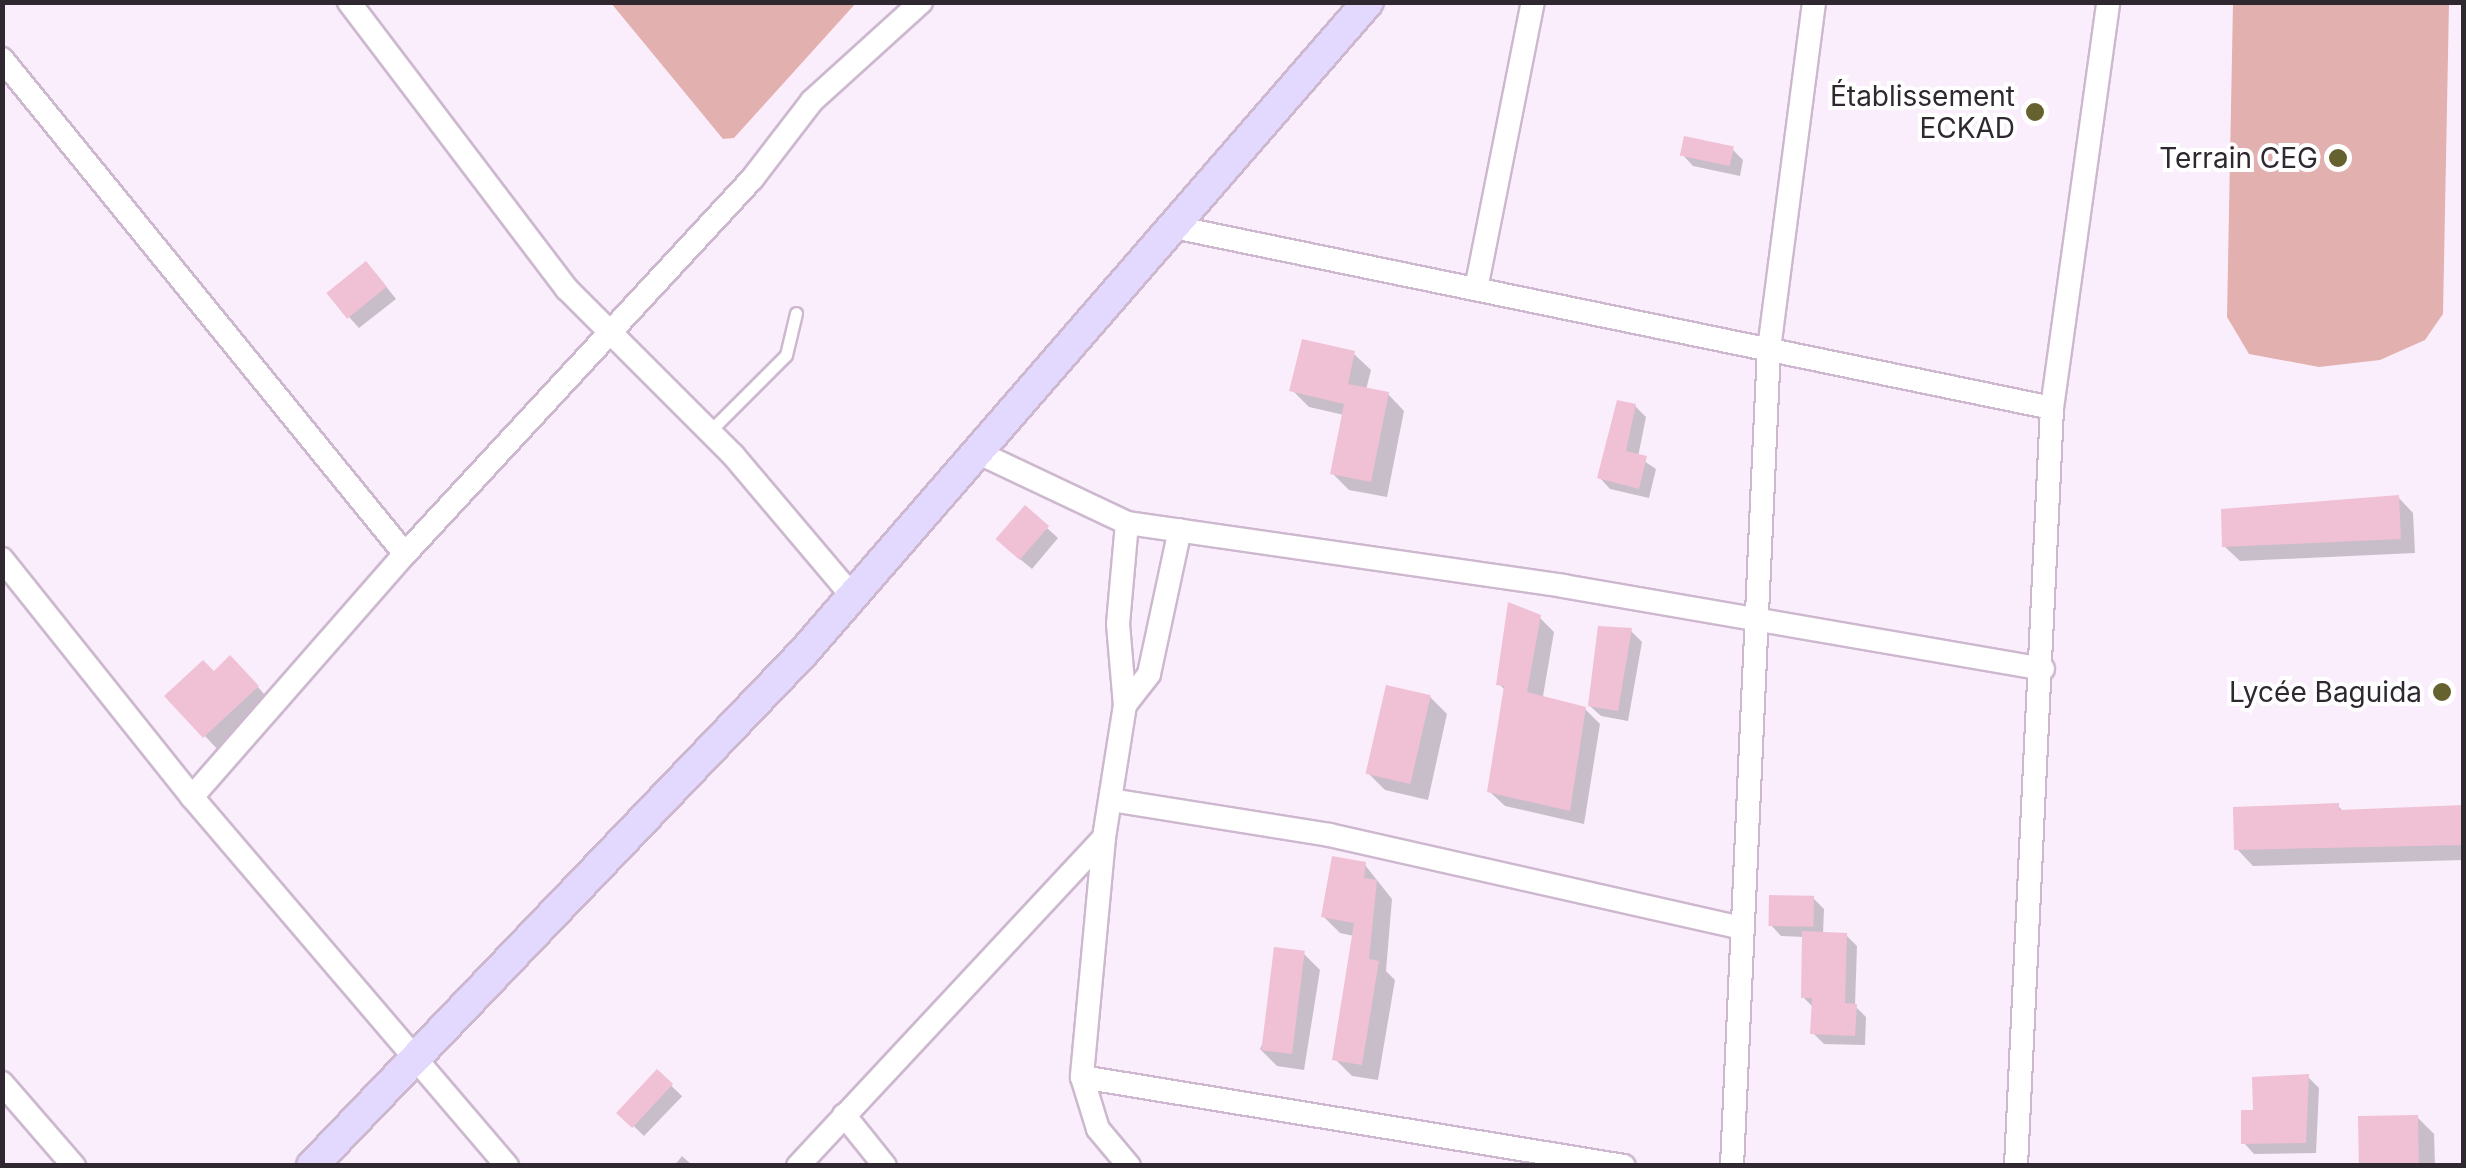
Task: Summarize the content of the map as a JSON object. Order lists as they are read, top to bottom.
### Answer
{
  "places": ["Établissement ECKAD", "Terrain CEG", "Lycée Baguida"]
}
